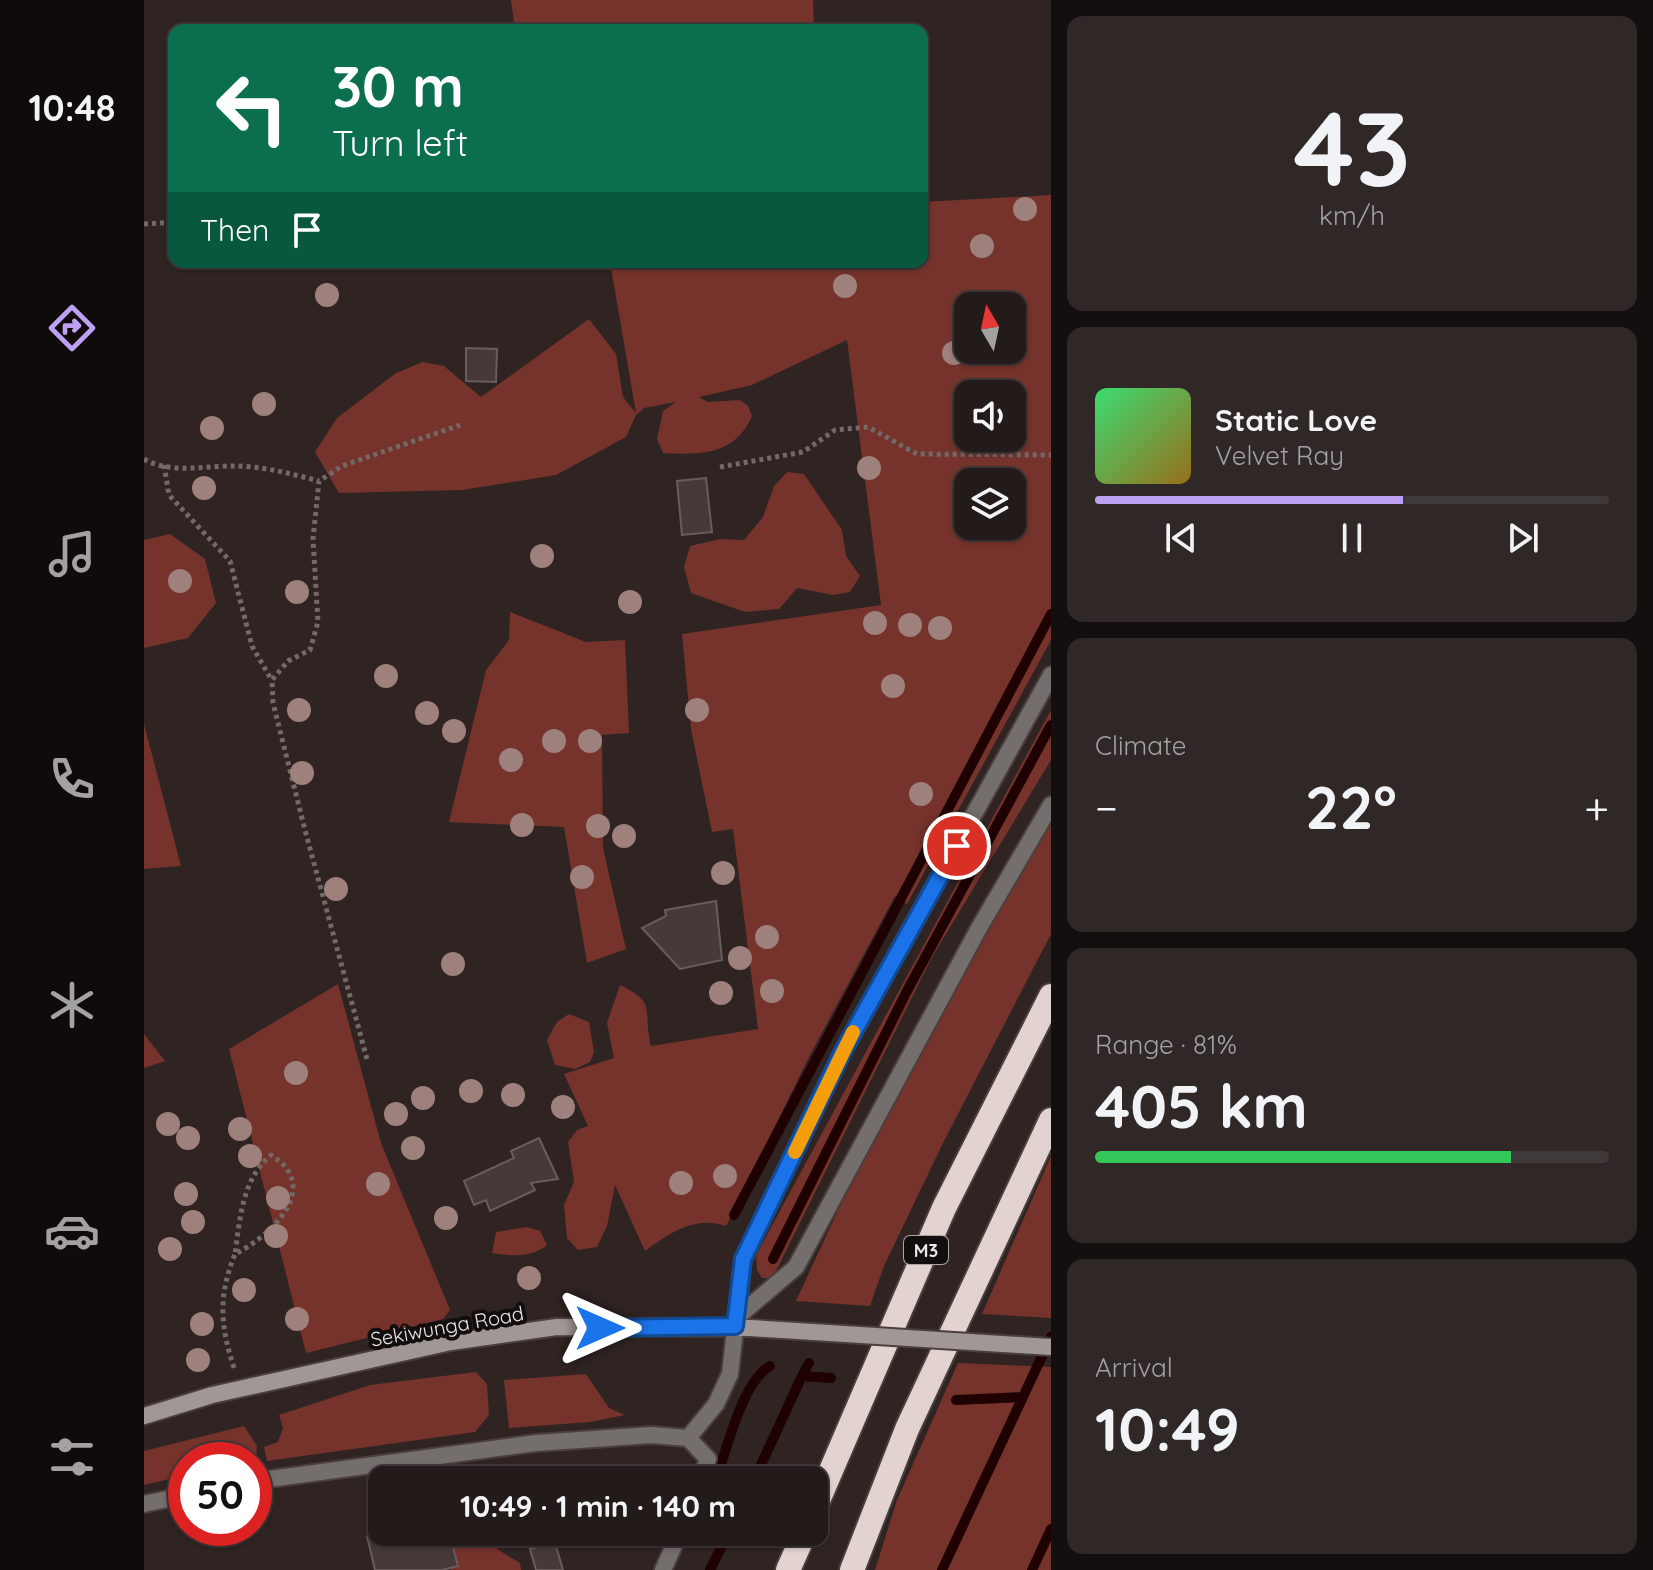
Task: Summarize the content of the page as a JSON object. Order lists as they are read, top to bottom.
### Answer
{
  "streets": {
    "highway": ["M3"],
    "main road": ["Sekiwunga Road"]
  },
  "north": "top",
  "page": {
    "tabs": "10:48",
    "tile": [
      ["43", "km/h"],
      "Climate",
      ["Range · 81%", "405 km"],
      ["Arrival", "10:49"]
    ],
    "turn": ["30 m", "Turn left"],
    "then": "Then",
    "song": ["Static Love", "Velvet Ray"],
    "heat": ["−", "22°", "+"],
    "limit": "50",
    "trip": "10:49 · 1 min · 140 m"
  }
}
